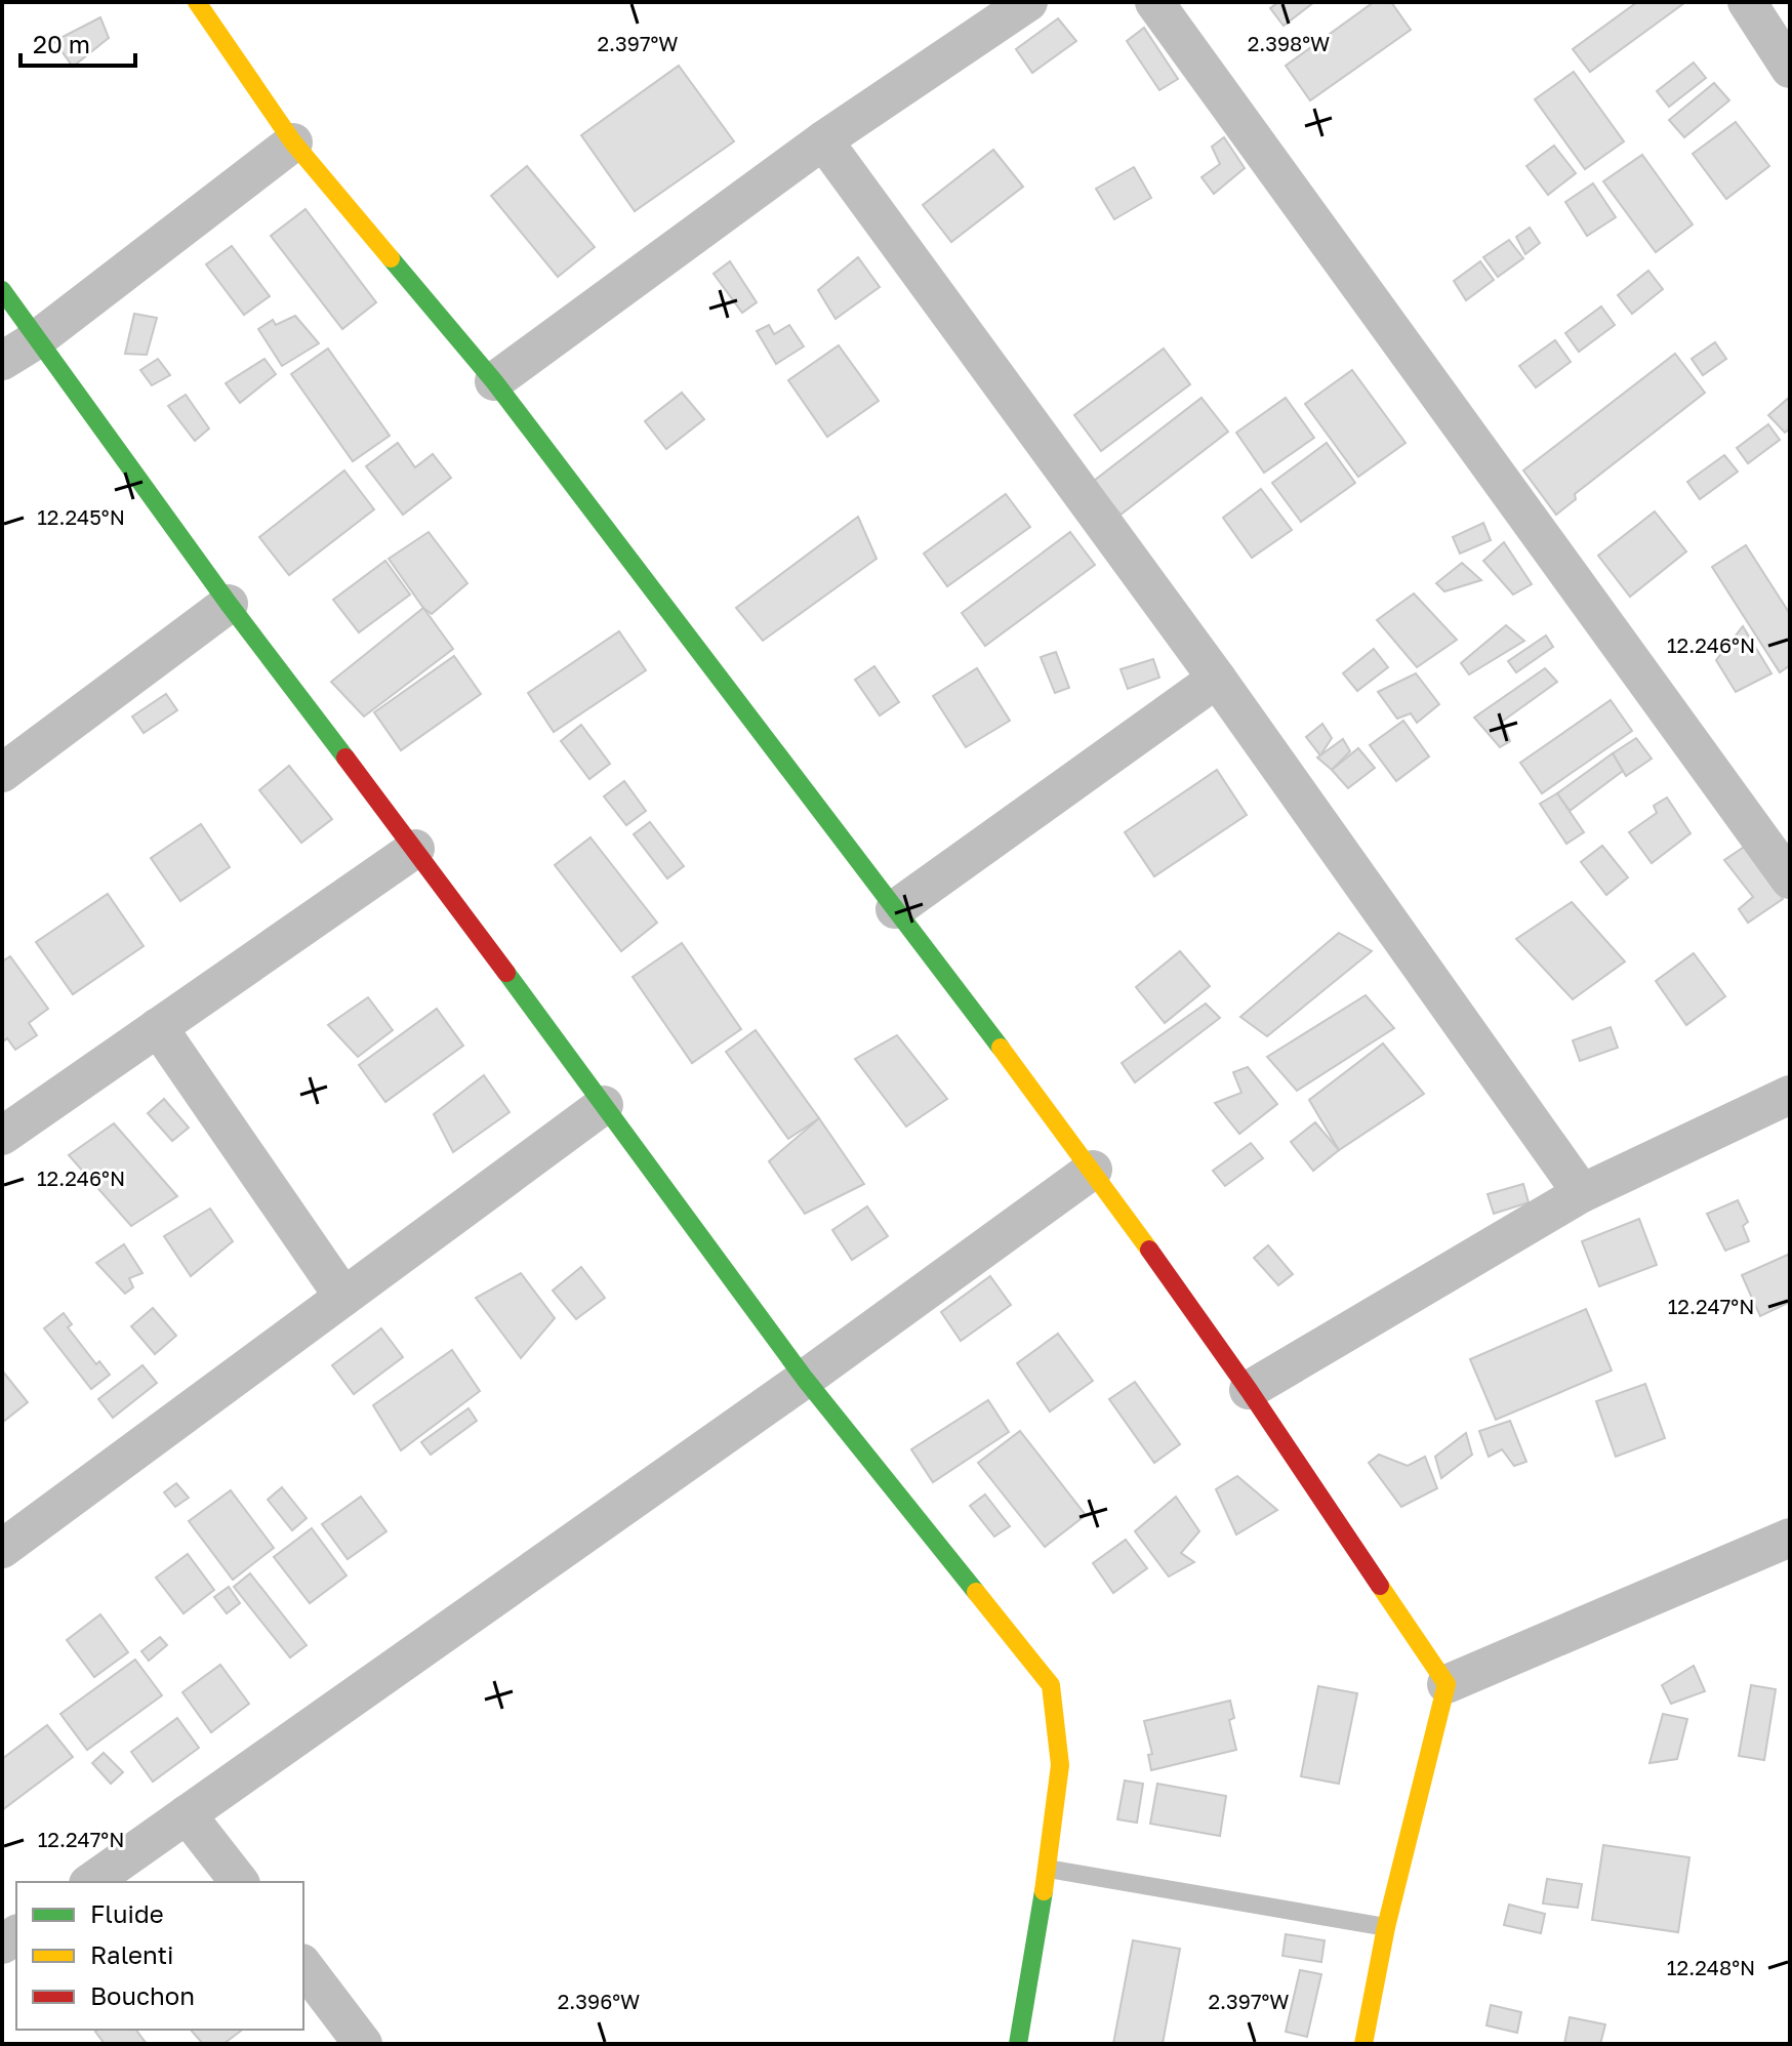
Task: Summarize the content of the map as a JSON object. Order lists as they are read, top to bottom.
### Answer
{
  "legend": ["Fluide", "Ralenti", "Bouchon"],
  "scale_bar": "20 m",
  "coordinates": [
    "2.397°W",
    "2.398°W",
    "12.245°N",
    "12.246°N",
    "12.247°N",
    "12.248°N",
    "2.396°W"
  ]
}
